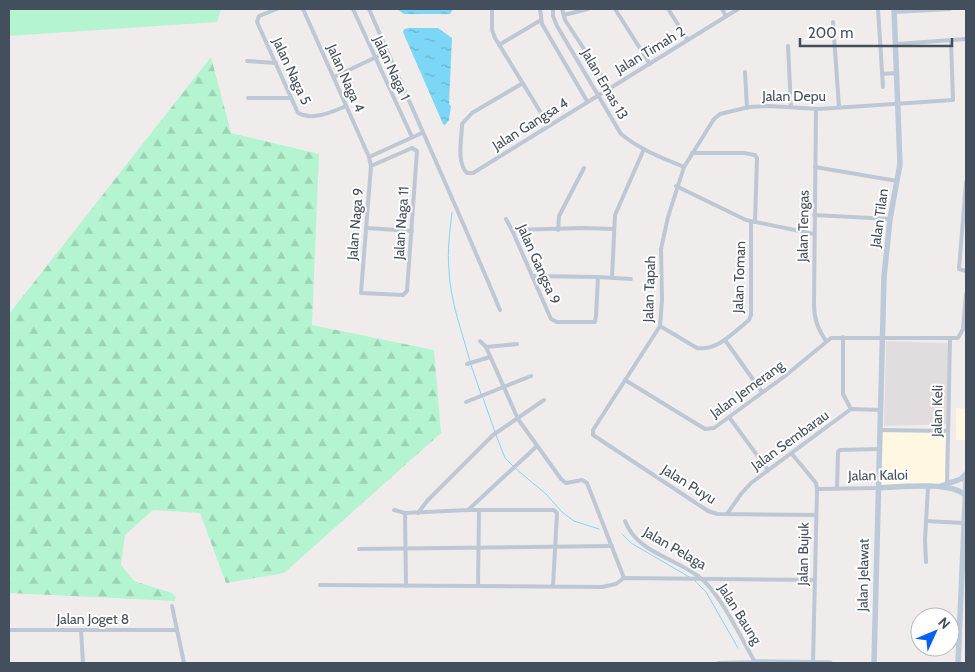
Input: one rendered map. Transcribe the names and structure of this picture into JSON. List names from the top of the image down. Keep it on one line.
{"streets":{"street":["Jalan Timah 2","Jalan Naga 1","Jalan Naga 5","Jalan Naga 4","Jalan Emas 13","Jalan Depu","Jalan Gangsa 4","Jalan Tilan","Jalan Naga 11","Jalan Naga 9","Jalan Tengas","Jalan Gangsa 9","Jalan Toman","Jalan Tapah","Jalan Jemerang","Jalan Keli","Jalan Sembarau","Jalan Kaloi","Jalan Puyu","Jalan Pelaga","Jalan Bujuk","Jalan Jelawat","Jalan Baung","Jalan Joget 8"]},"crossings":[["Jalan Timah 2","Jalan Emas 13"],["Jalan Timah 2","Jalan Gangsa 4"],["Jalan Naga 5","Jalan Naga 4"],["Jalan Naga 4","Jalan Naga 9"],["Jalan Emas 13","Jalan Depu"],["Jalan Emas 13","Jalan Gangsa 4"],["Jalan Depu","Jalan Tilan"],["Jalan Depu","Jalan Tengas"],["Jalan Depu","Jalan Toman"],["Jalan Depu","Jalan Tapah"],["Jalan Tilan","Jalan Jelawat"],["Jalan Naga 11","Jalan Naga 9"],["Jalan Tengas","Jalan Jemerang"],["Jalan Toman","Jalan Tapah"],["Jalan Tapah","Jalan Jemerang"],["Jalan Tapah","Jalan Puyu"],["Jalan Keli","Jalan Kaloi"],["Jalan Sembarau","Jalan Puyu"],["Jalan Kaloi","Jalan Bujuk"],["Jalan Kaloi","Jalan Jelawat"],["Jalan Puyu","Jalan Bujuk"],["Jalan Pelaga","Jalan Bujuk"],["Jalan Pelaga","Jalan Baung"]],"scale_bar":"200 m","north":"top right"}
